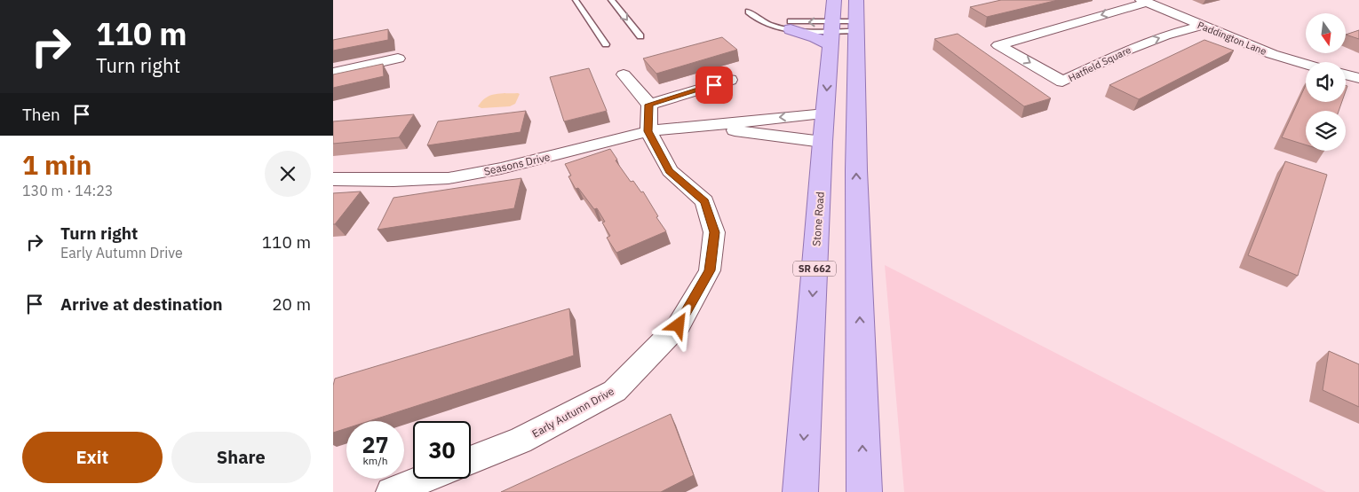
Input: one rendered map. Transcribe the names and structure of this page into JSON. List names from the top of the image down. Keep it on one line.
{"streets":{"main road":["Stone Road","SR 662"],"street":["Paddington Lane","Hatfield Square","Seasons Drive","Early Autumn Drive"]},"crossings":[["Paddington Lane","Hatfield Square"],["Seasons Drive","Stone Road"],["Seasons Drive","Early Autumn Drive"]],"north":"bottom","page":{"turn":["110 m","Turn right"],"then":"Then","heading":["1 min","130 m · 14:23"],"list":[{"name":"Turn right","note":"Early Autumn Drive","value":"110 m"},{"name":"Arrive at destination","value":"20 m"}],"speed":"27 km/h","limit":"30","buttons":["Exit","Share"]}}
